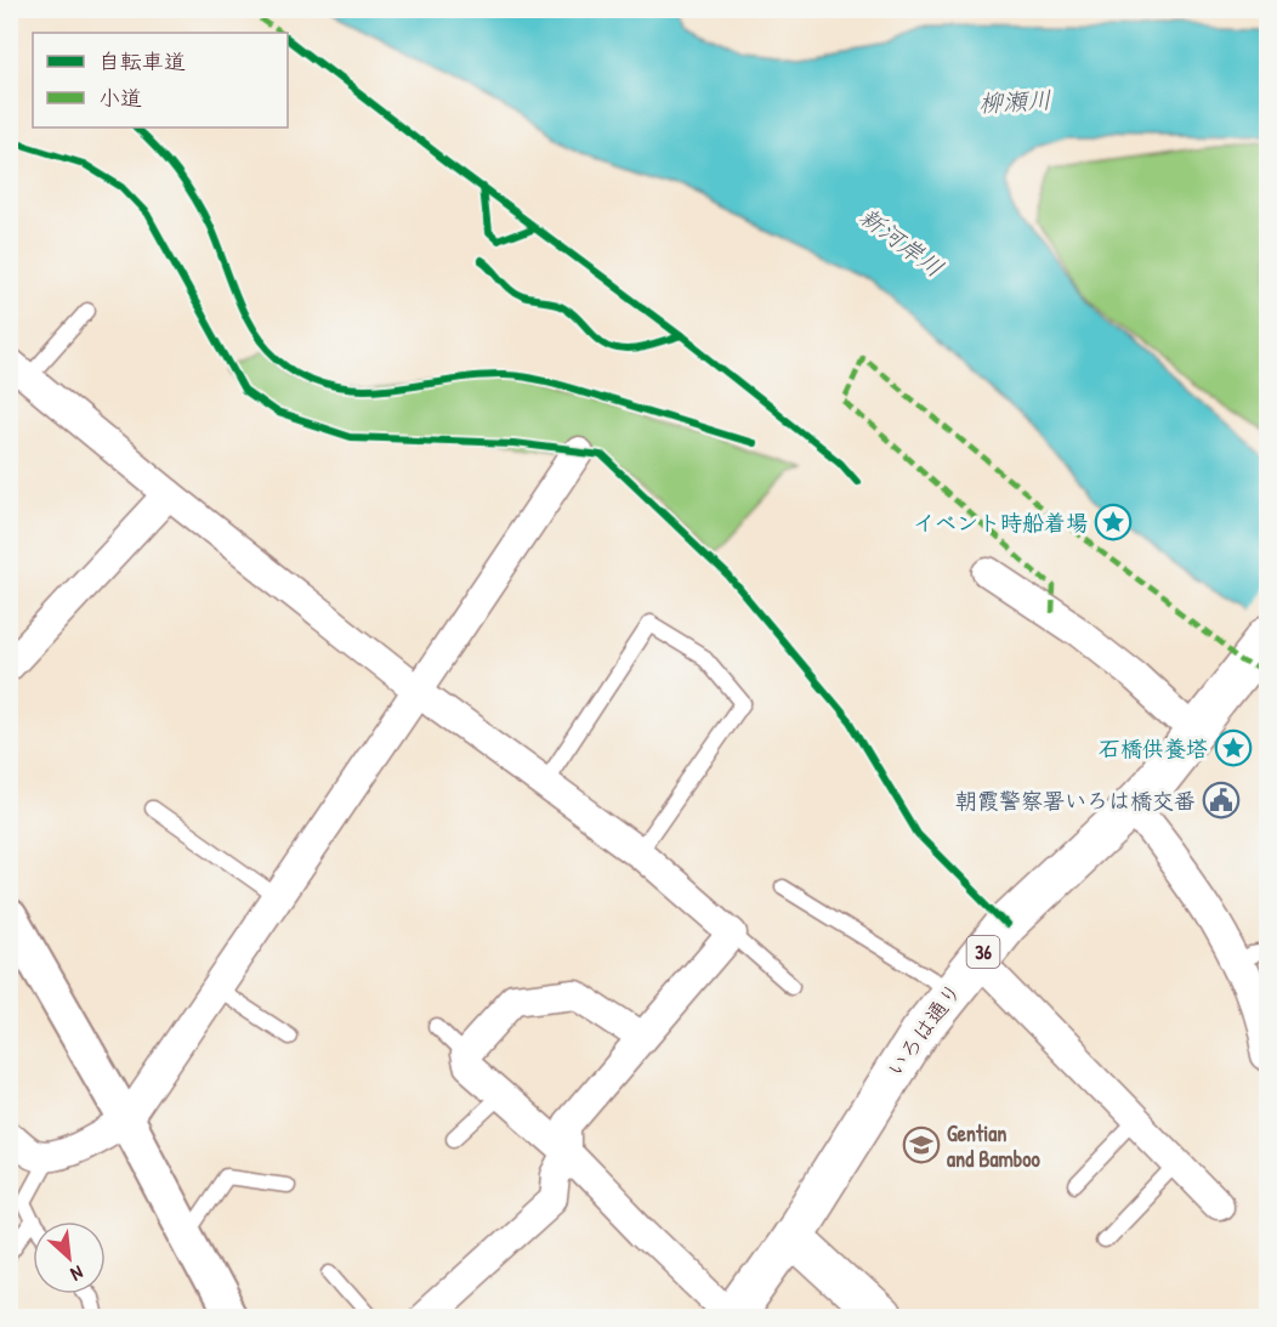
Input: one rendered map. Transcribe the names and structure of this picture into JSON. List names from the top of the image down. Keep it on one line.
{"streets":{"main road":["36","いろは通り"]},"water":["柳瀬川","新河岸川"],"places":{"place":["イベント時船着場","石橋供養塔"],"public building":["朝霞警察署いろは橋交番"],"school or university":["Gentian and Bamboo"]},"legend":["自転車道","小道"],"north":"bottom right"}
